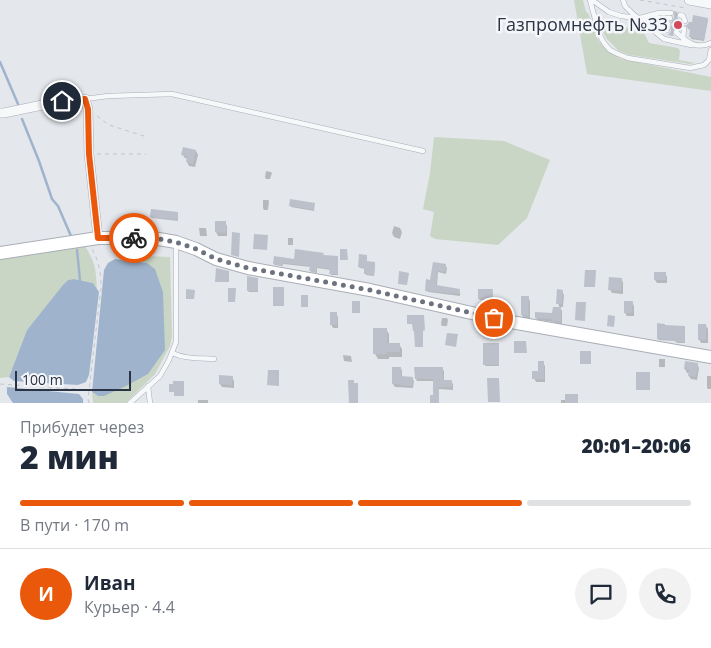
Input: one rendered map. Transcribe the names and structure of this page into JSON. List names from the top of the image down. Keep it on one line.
{"places":["Газпромнефть №33"],"scale_bar":"100 m","page":{"scale":"100 m","heading":["2 мин","Прибудет через","20:01–20:06"],"panel":["Иван","Курьер · 4.4"],"bar":"В пути · 170 m","round":"И"}}
